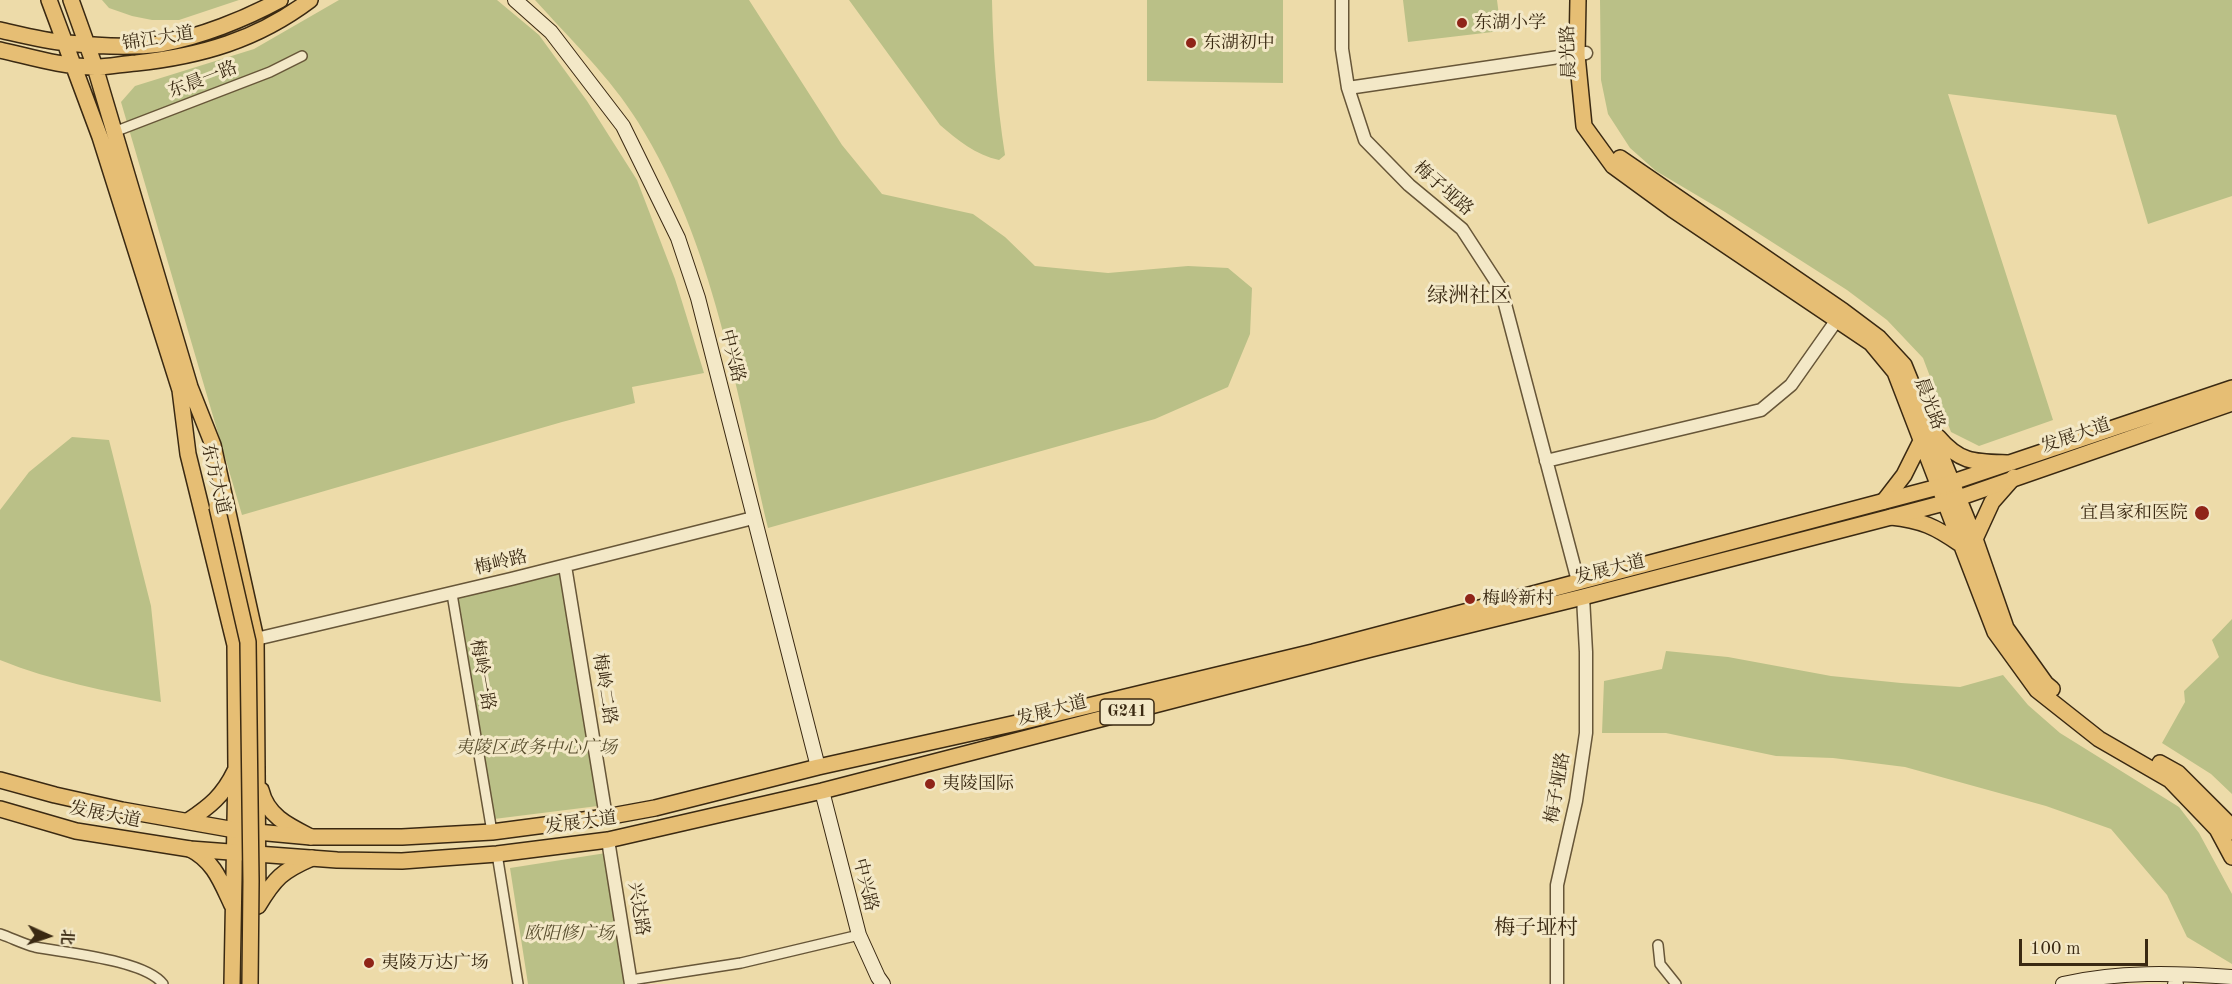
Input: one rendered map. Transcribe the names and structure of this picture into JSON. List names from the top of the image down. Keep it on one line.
{"streets":{"main road":["锦江大道","晨光路","中兴路","发展大道","东方大道","G241"],"street":["东晨一路","梅子垭路","梅岭路","梅岭一路","梅岭二路","兴达路"]},"crossings":[["锦江大道","东方大道"],["晨光路","发展大道"],["东晨一路","东方大道"],["梅子垭路","发展大道"],["中兴路","发展大道"],["中兴路","梅岭路"],["发展大道","东方大道"],["发展大道","梅岭一路"],["发展大道","梅岭二路"],["发展大道","兴达路"],["东方大道","梅岭路"],["梅岭路","梅岭一路"],["梅岭路","梅岭二路"]],"districts":["绿洲社区","梅子垭村"],"parks":["夷陵区政务中心广场","欧阳修广场"],"places":["东湖小学","东湖初中","宜昌家和医院","梅岭新村","夷陵国际","夷陵万达广场"],"scale_bar":"100 m","north":"right"}
